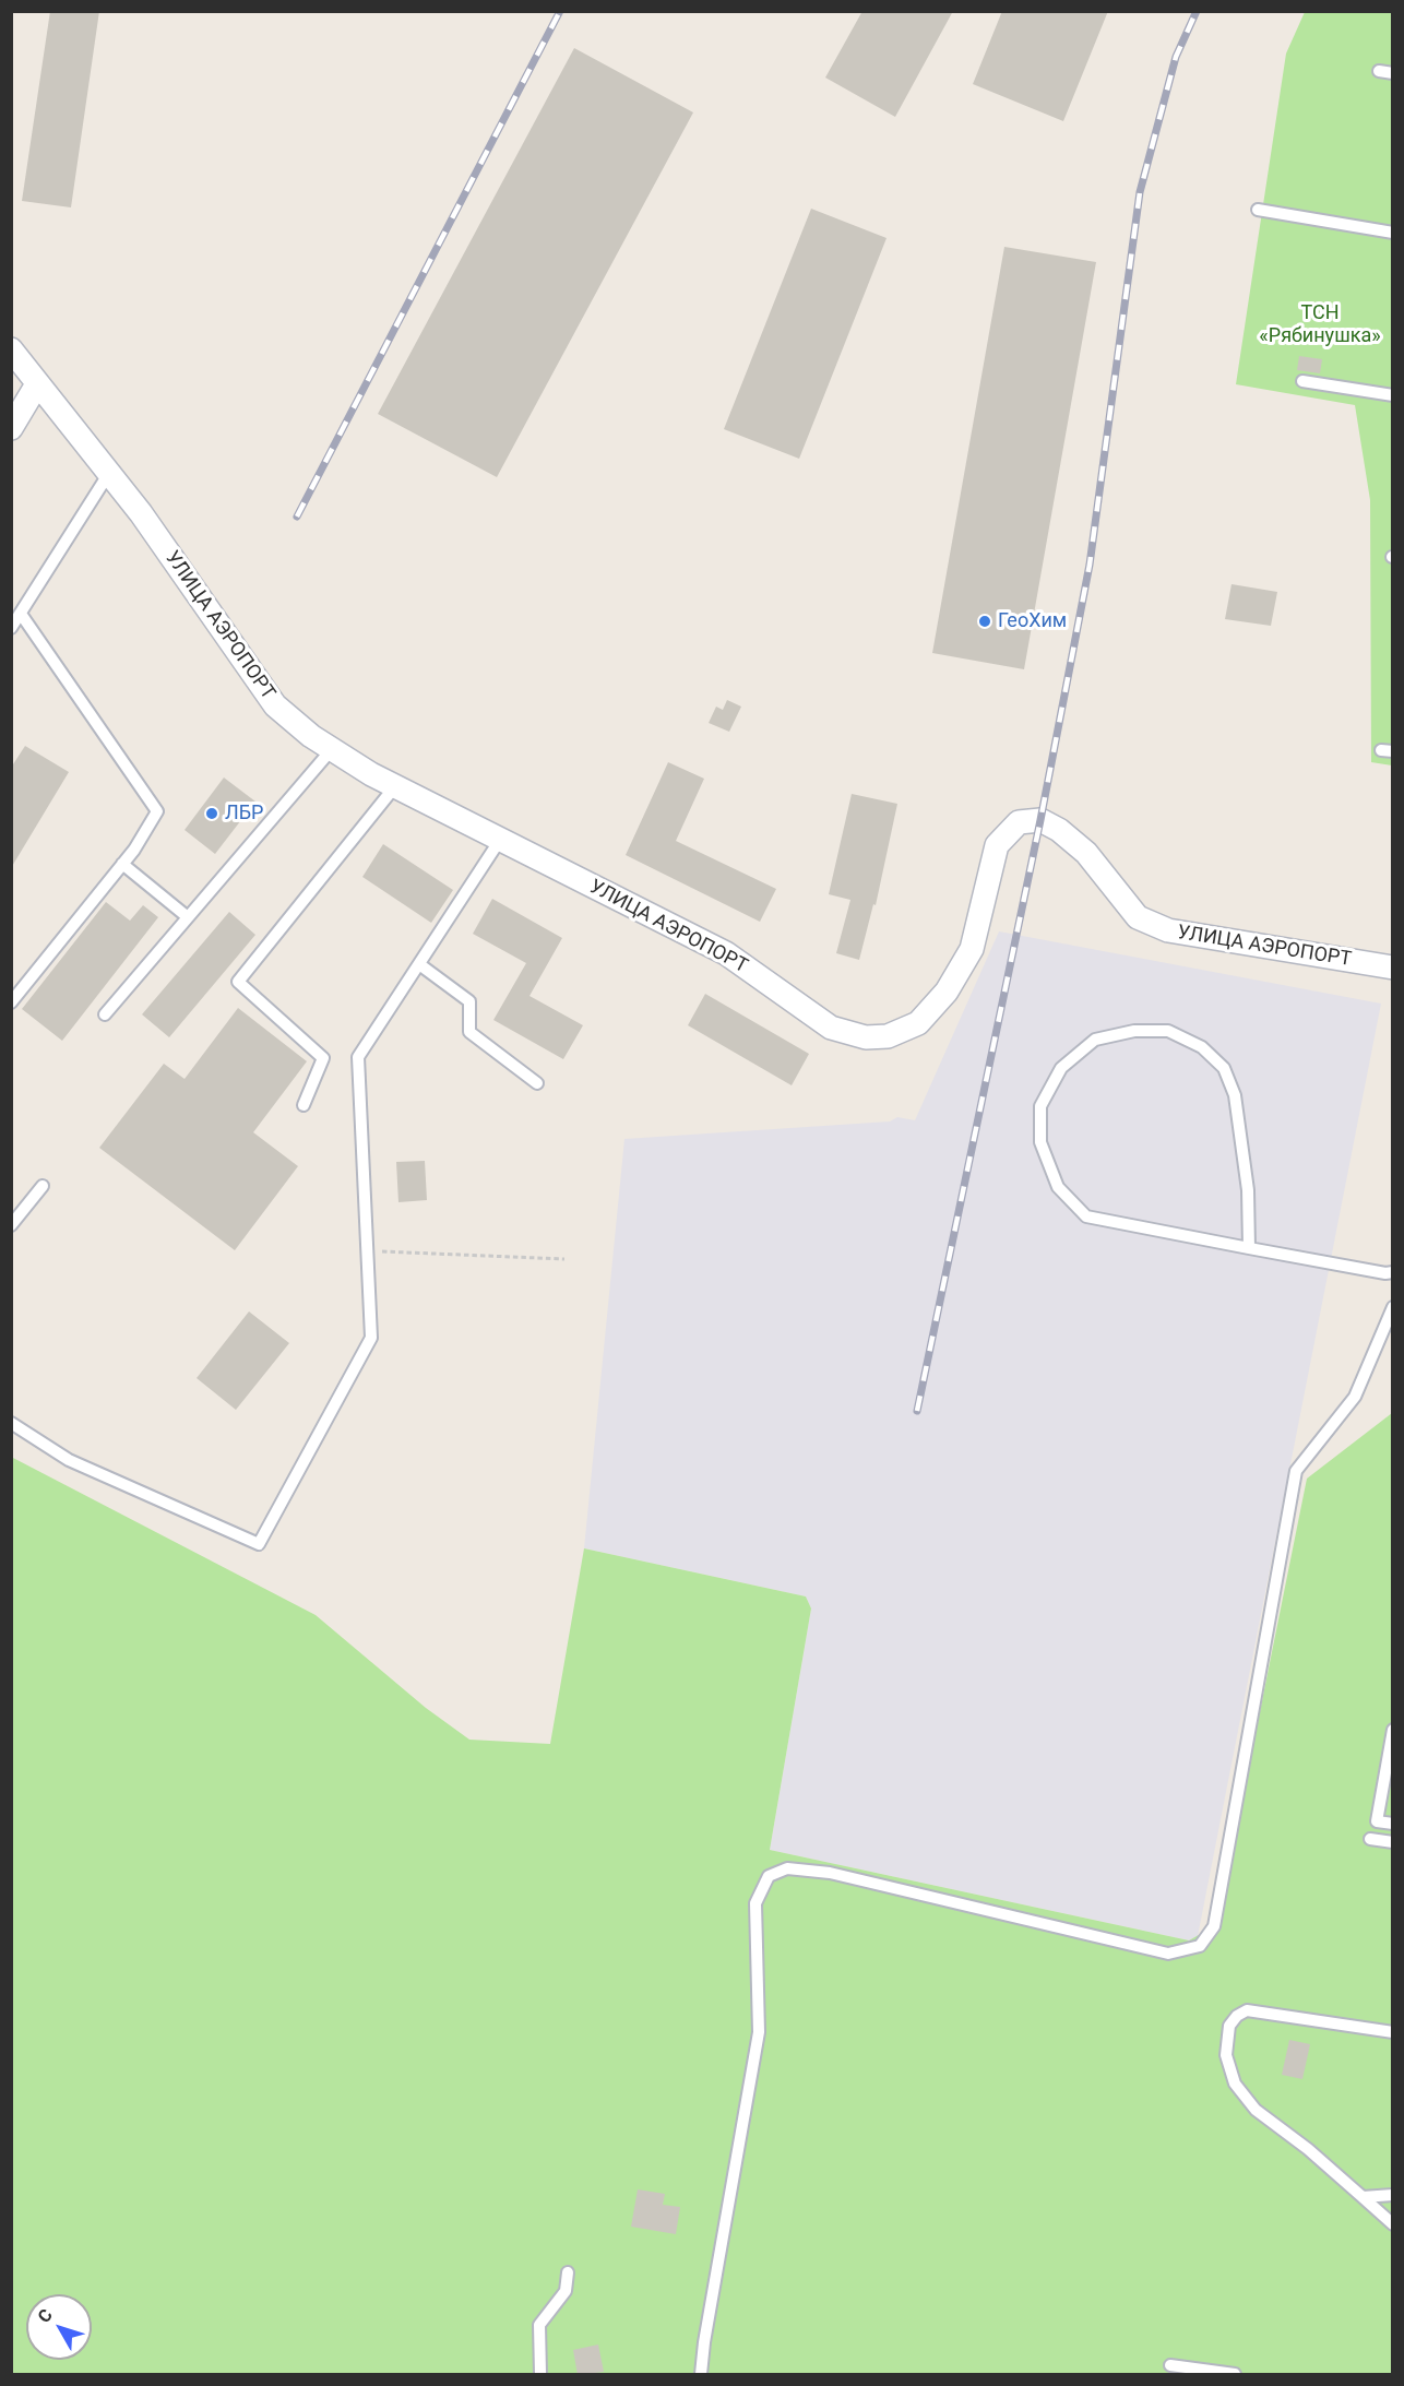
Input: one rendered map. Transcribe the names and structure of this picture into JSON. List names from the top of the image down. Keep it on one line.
{"streets":{"street":["УЛИЦА АЭРОПОРТ"]},"parks":["ТСН «Рябинушка»"],"places":["ГеоХим","ЛБР"],"north":"top left"}
